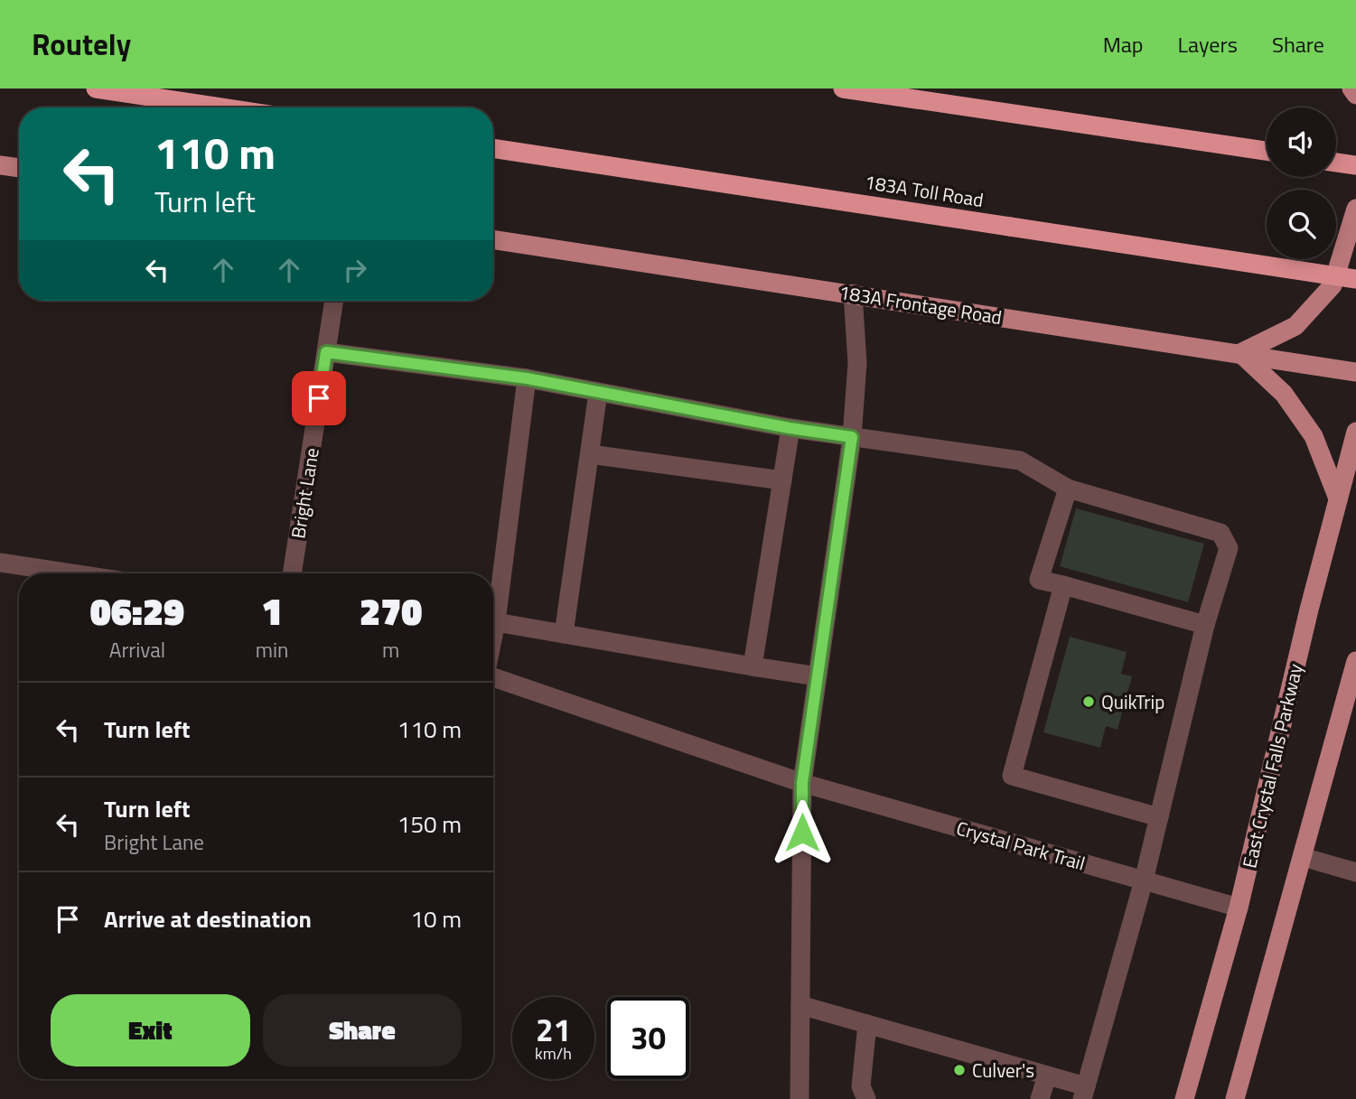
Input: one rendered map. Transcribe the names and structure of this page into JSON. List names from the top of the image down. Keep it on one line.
{"streets":{"highway":["183A Toll Road"],"main road":["183A Frontage Road","East Crystal Falls Parkway"],"street":["Bright Lane","Crystal Park Trail"]},"crossings":[["East Crystal Falls Parkway","Crystal Park Trail"]],"places":["QuikTrip","Culver's"],"page":{"header":"Routely","nav":["Map","Layers","Share"],"turn":["110 m","Turn left"],"eta":["06:29","Arrival","1","min","270","m"],"list":[{"name":"Turn left","value":"110 m"},{"name":"Turn left","note":"Bright Lane","value":"150 m"},{"name":"Arrive at destination","value":"10 m"}],"buttons":["Exit","Share"],"speed":"21 km/h","limit":"30"}}
